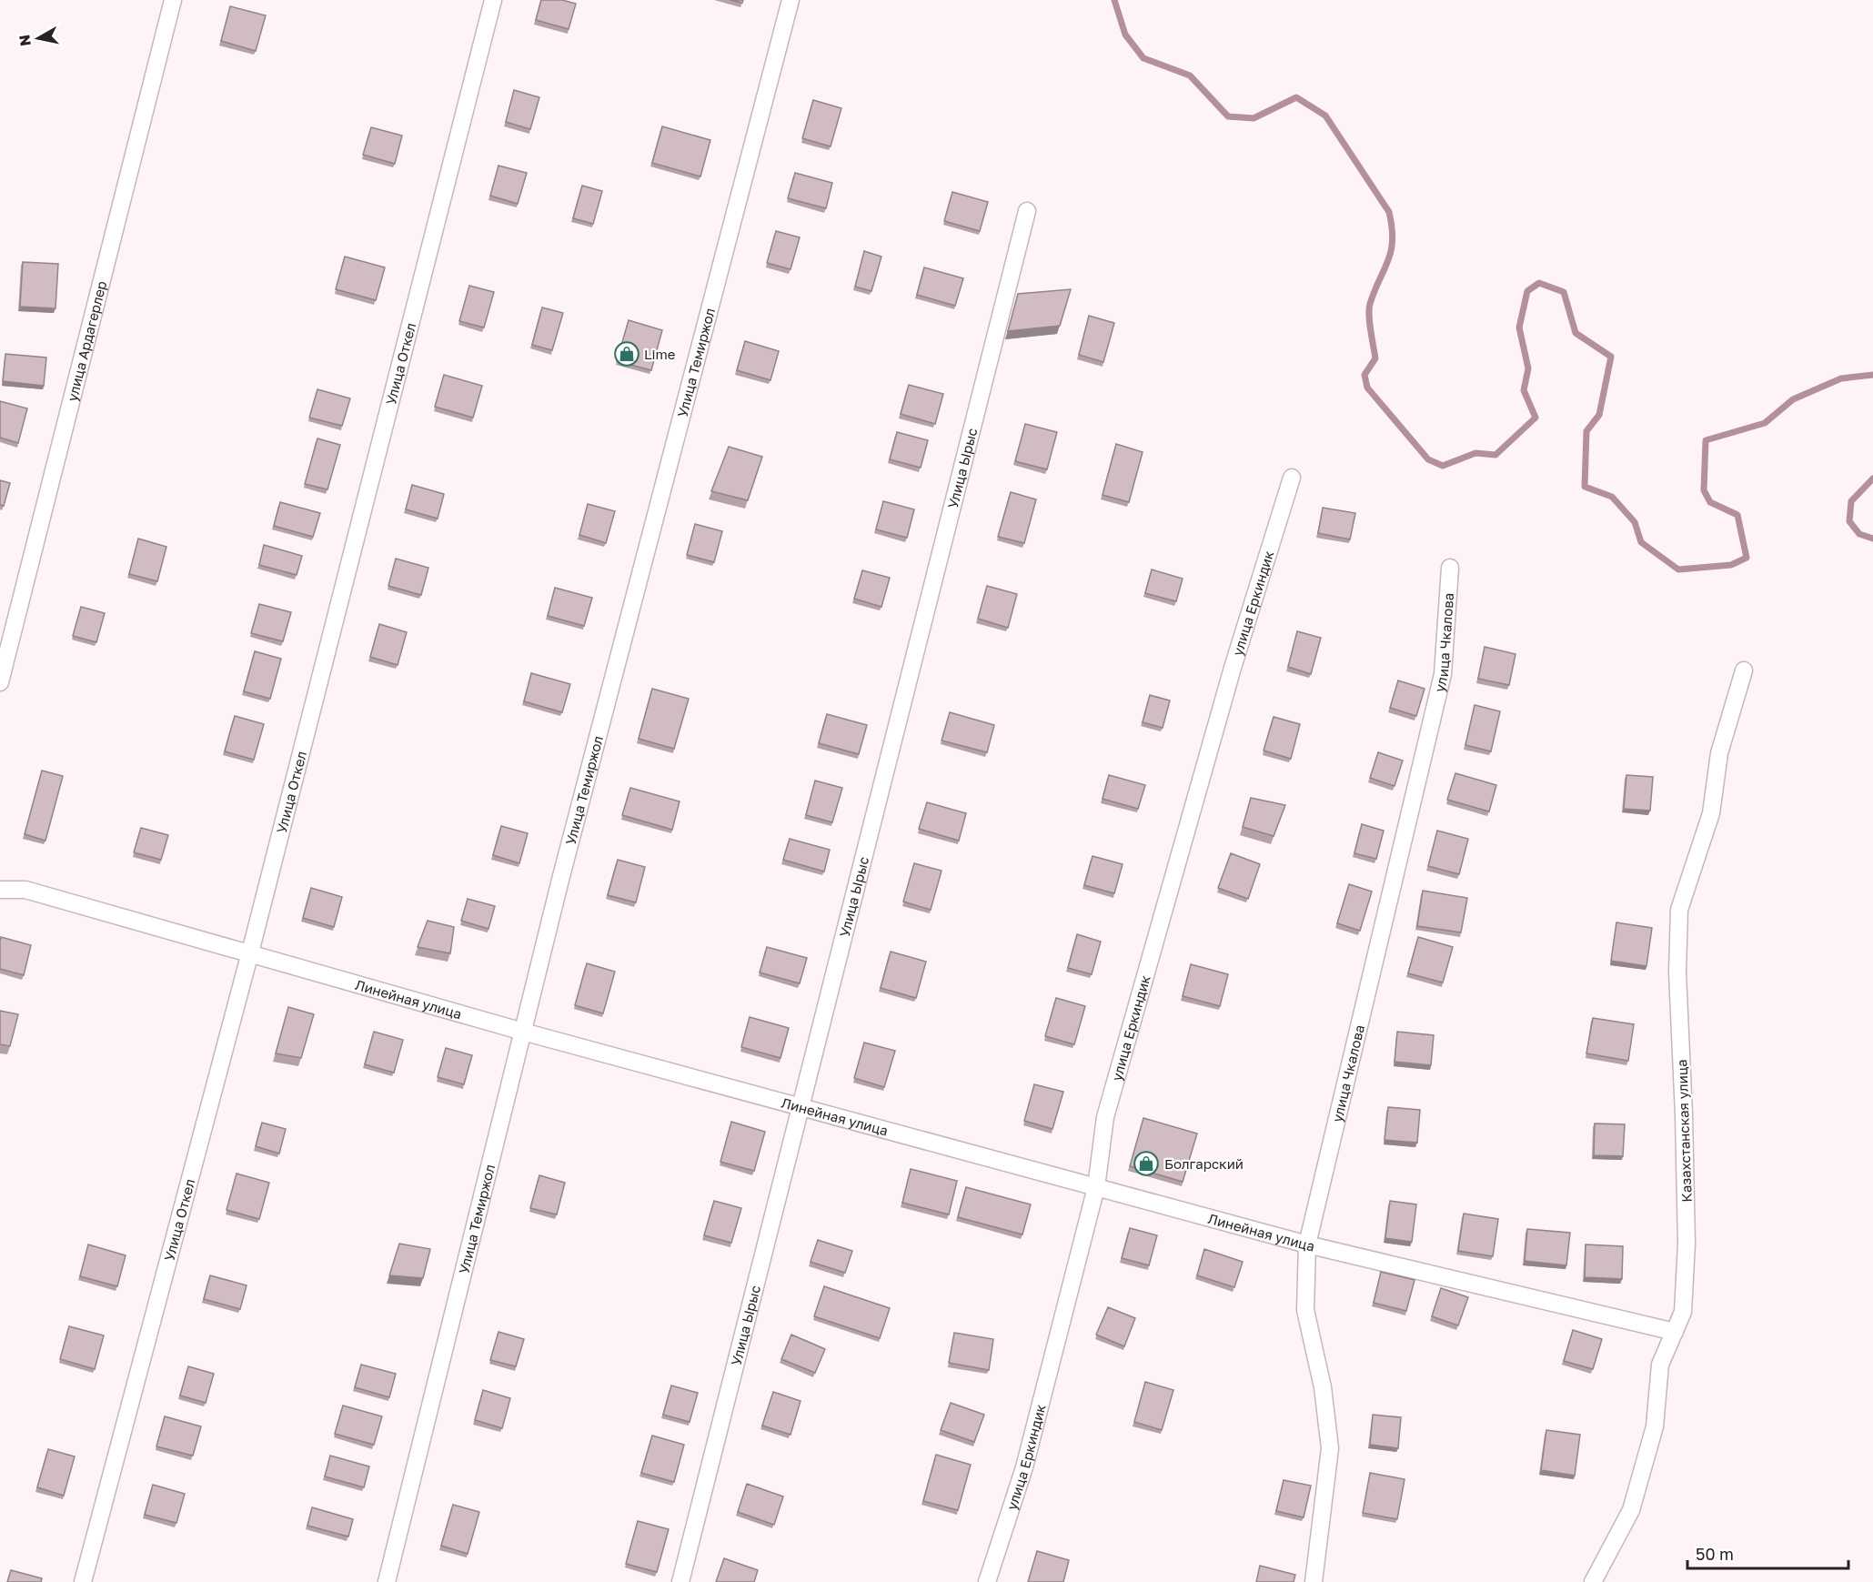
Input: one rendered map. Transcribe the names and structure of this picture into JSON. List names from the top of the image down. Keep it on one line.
{"streets":{"street":["улица Ардагерлер","Улица Темиржол","Улица Откел","Улица Ырыс","улица Еркиндик","улица Чкалова","Линейная улица","Казахстанская улица"]},"crossings":[["Улица Темиржол","Линейная улица"],["Улица Откел","Линейная улица"],["Улица Ырыс","Линейная улица"],["улица Еркиндик","Линейная улица"],["улица Чкалова","Линейная улица"],["Линейная улица","Казахстанская улица"]],"places":{"shop":["Lime","Болгарский"]},"scale_bar":"50 m","north":"left"}
